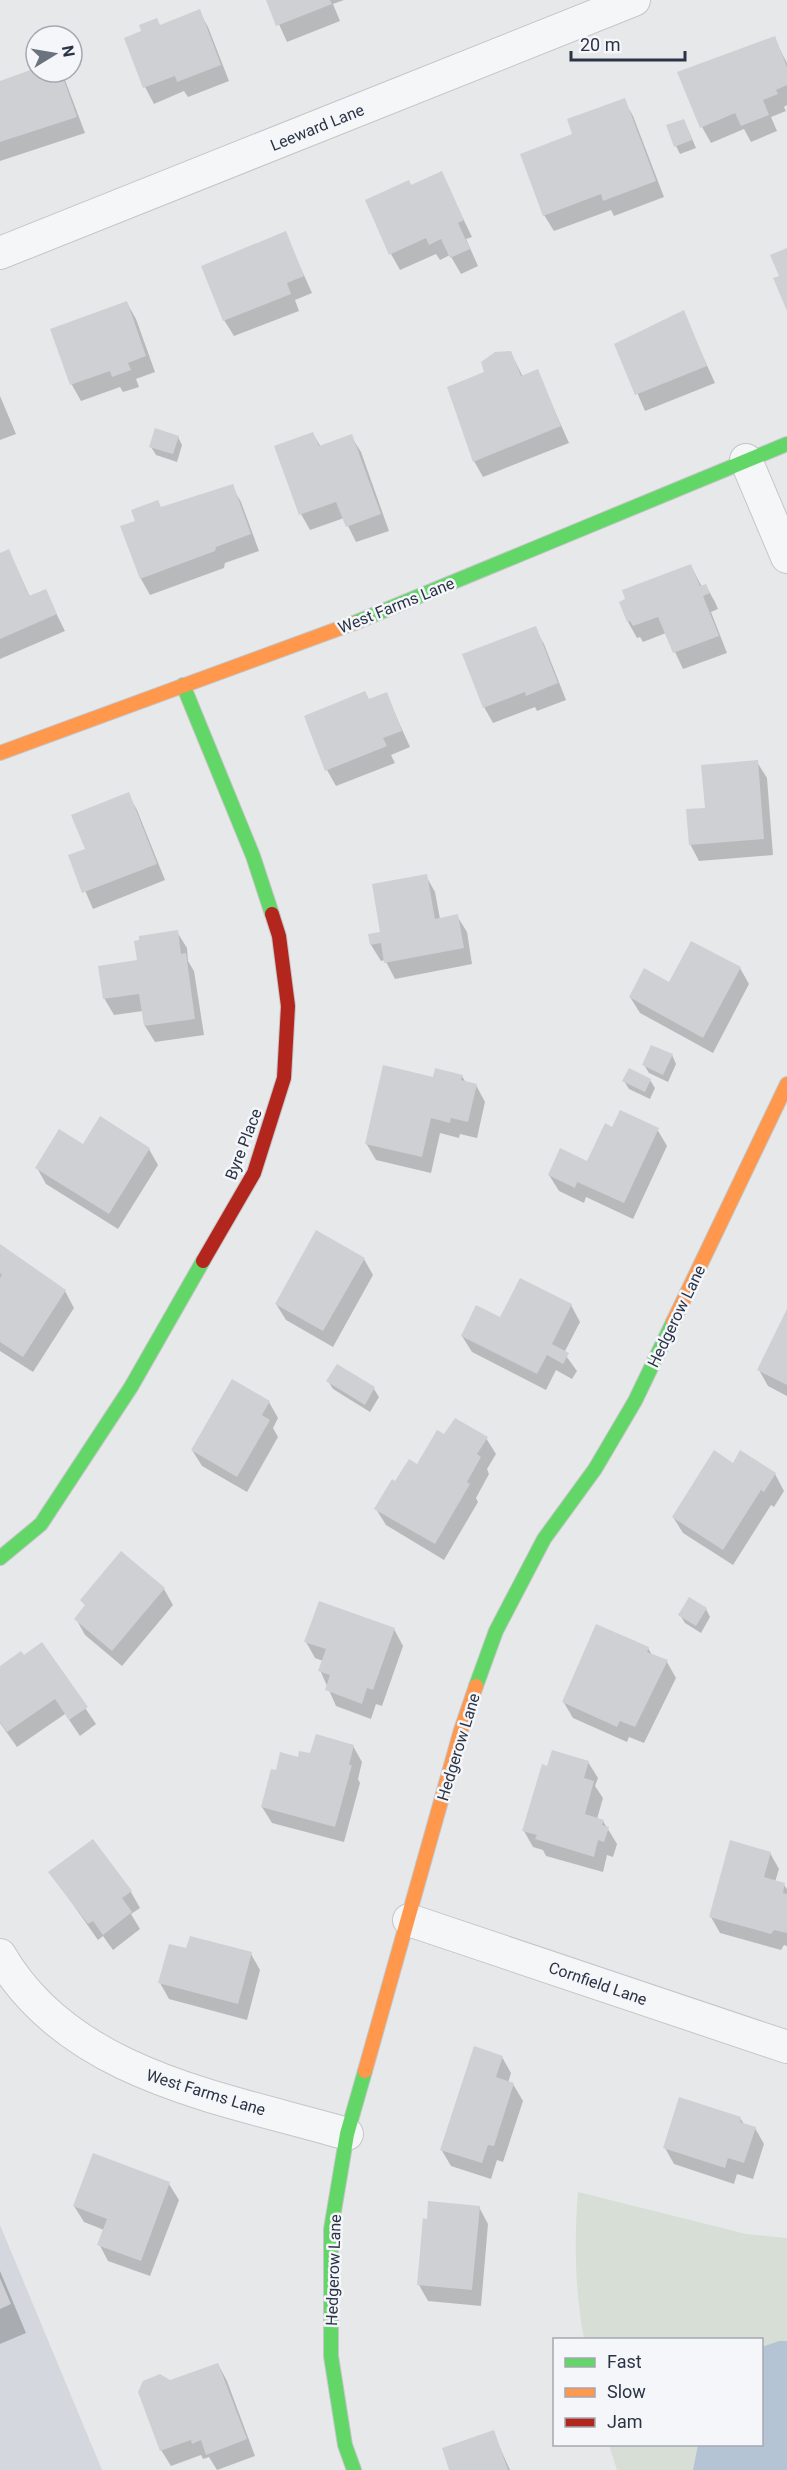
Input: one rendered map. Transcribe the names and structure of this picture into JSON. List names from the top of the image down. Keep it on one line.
{"streets":{"street":["Leeward Lane","West Farms Lane","Byre Place","Hedgerow Lane","Cornfield Lane"]},"crossings":[["West Farms Lane","Byre Place"],["West Farms Lane","Hedgerow Lane"],["Hedgerow Lane","Cornfield Lane"]],"legend":["Fast","Slow","Jam"],"scale_bar":"20 m","north":"right"}
